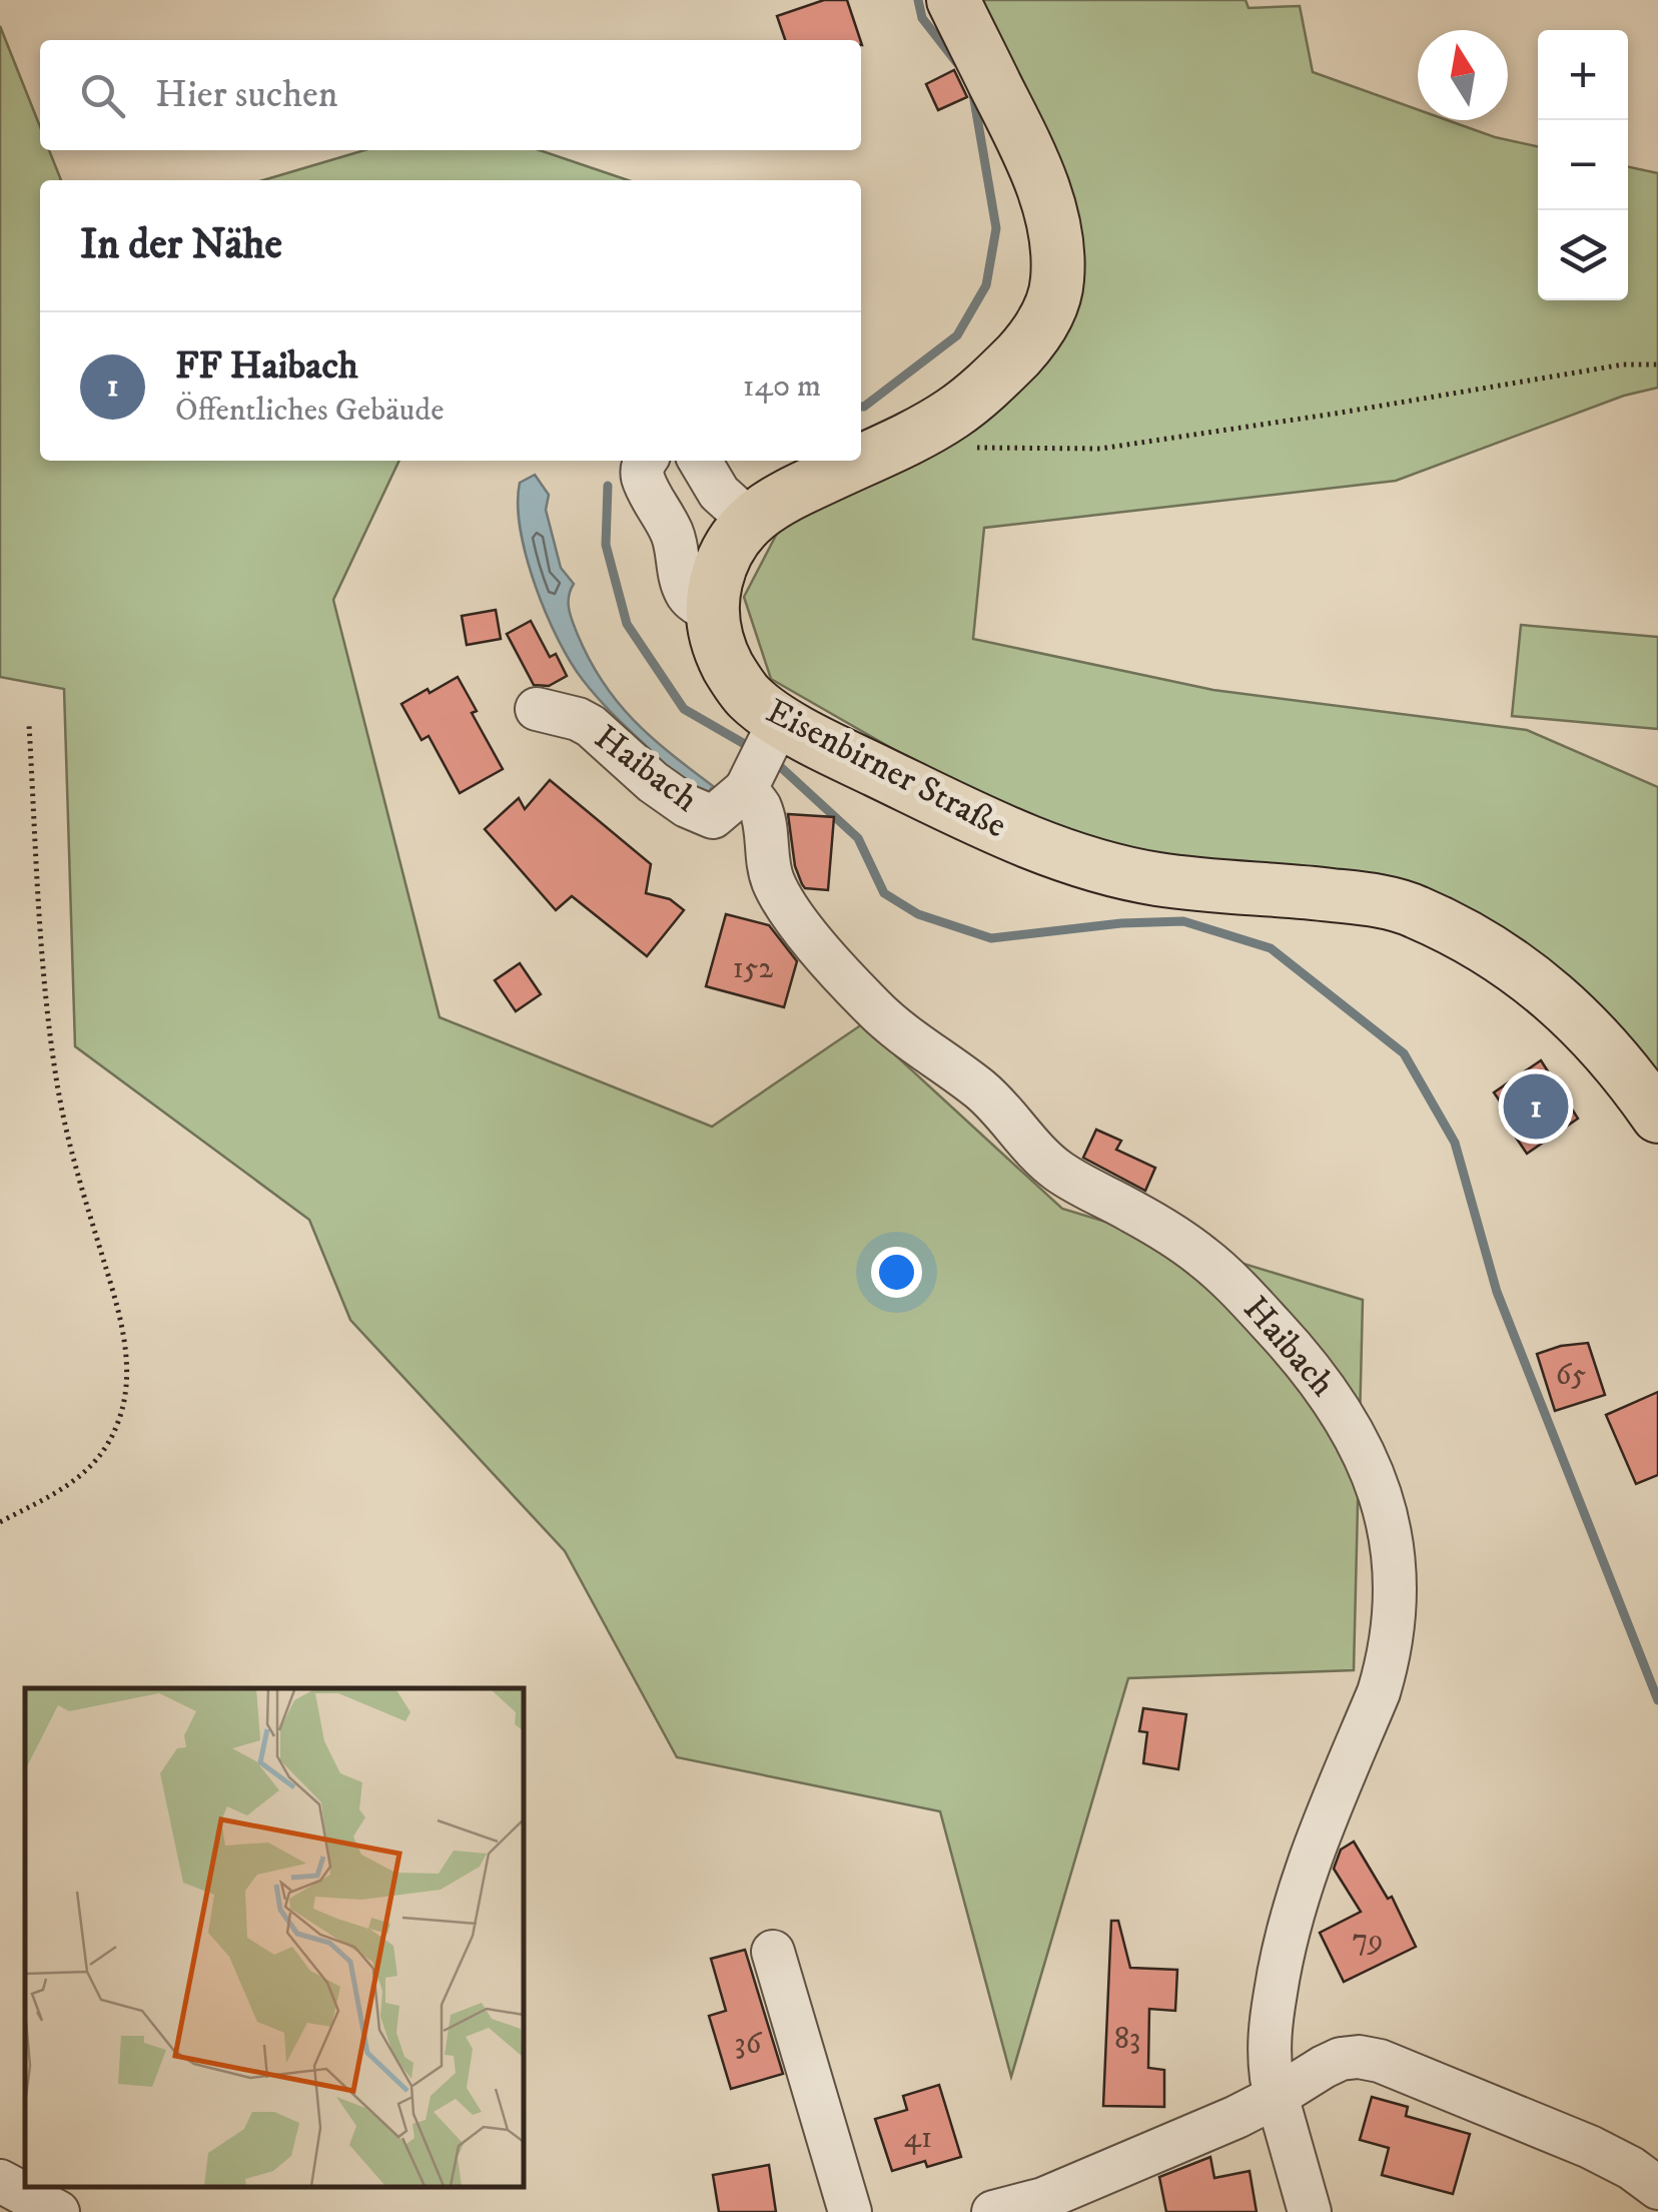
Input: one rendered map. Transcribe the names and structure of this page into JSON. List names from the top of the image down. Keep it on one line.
{"streets":{"main road":["Eisenbirner Straße"],"street":["Haibach"]},"crossings":[["Haibach","Eisenbirner Straße"]],"house_numbers":["152","65","79","83","36","41"],"north":"top","page":{"map_buttons":["+","−"],"search":"Hier suchen","heading":"In der Nähe","list":[{"mark":"1","name":"FF Haibach","note":"Öffentliches Gebäude","value":"140 m"}],"pins":"1"}}
